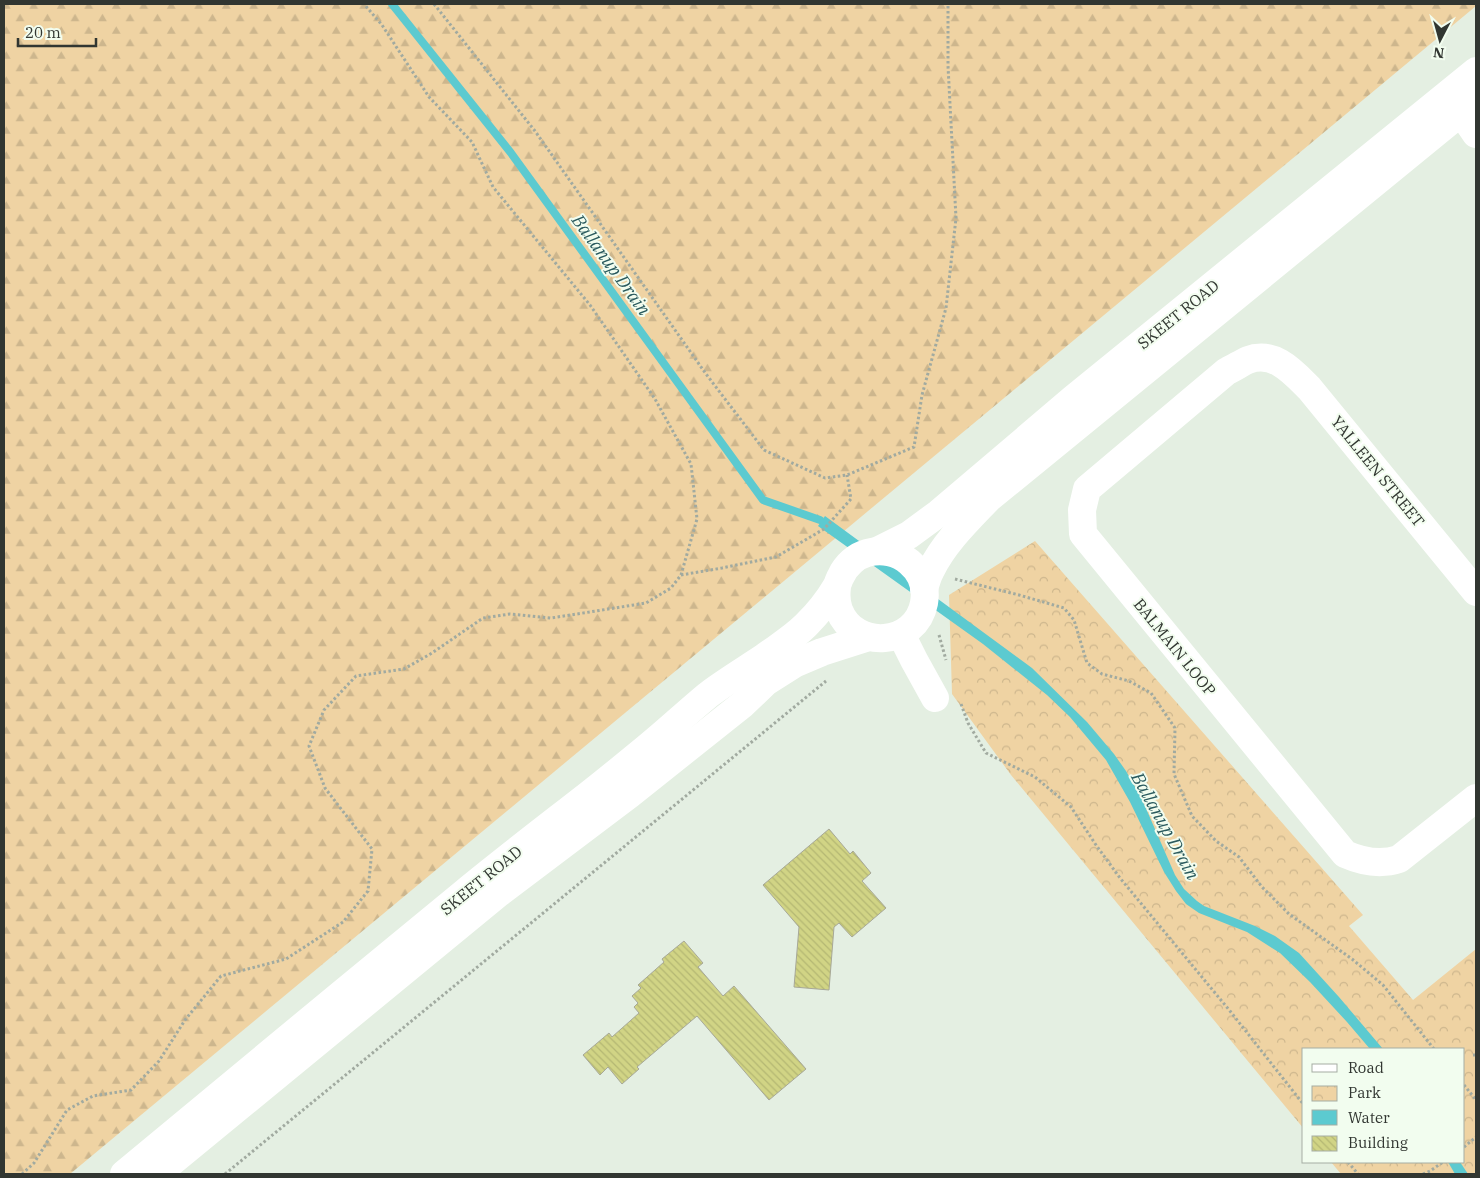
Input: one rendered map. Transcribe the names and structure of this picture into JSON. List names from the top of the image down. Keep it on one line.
{"streets":{"street":["SKEET ROAD","YALLEEN STREET","BALMAIN LOOP"]},"crossings":[["YALLEEN STREET","BALMAIN LOOP"]],"water":["Ballanup Drain"],"legend":["Road","Park","Water","Building"],"scale_bar":"20 m","north":"bottom"}
